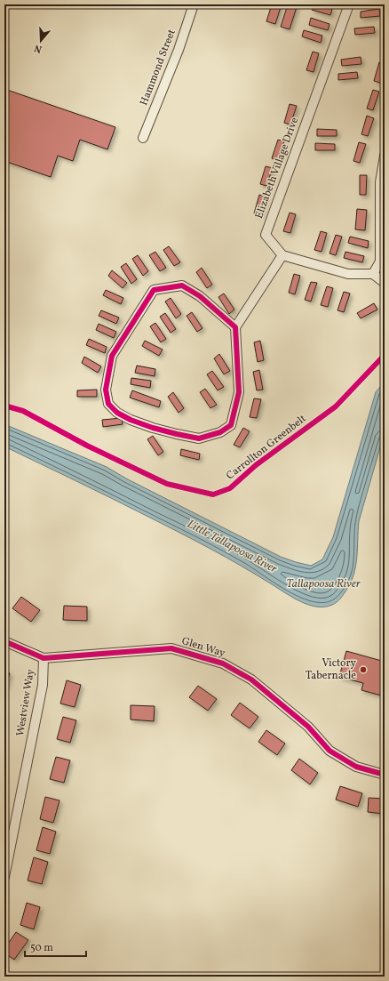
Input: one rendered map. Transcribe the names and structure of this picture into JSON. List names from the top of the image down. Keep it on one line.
{"streets":{"street":["Hammond Street","Elizabeth Village Drive","Glen Way","Westview Way"],"cycle path":["Carrollton Greenbelt"]},"crossings":[["Glen Way","Westview Way"]],"water":["Little Tallapoosa River","Tallapoosa River"],"places":["Victory Tabernacle"],"scale_bar":"50 m","north":"bottom"}
